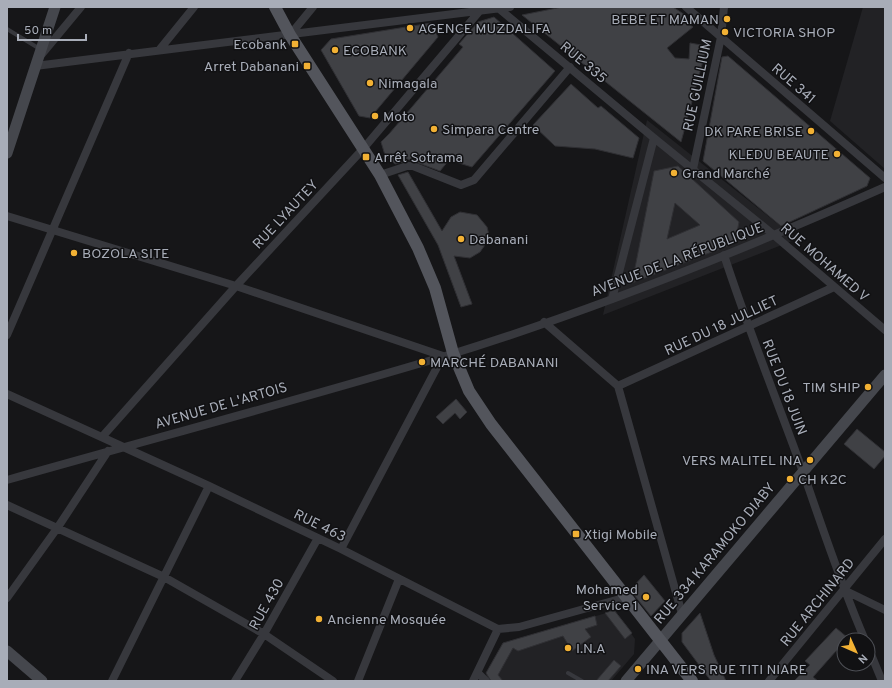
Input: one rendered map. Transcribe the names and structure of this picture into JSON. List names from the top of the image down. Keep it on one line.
{"streets":{"main road":["RUE 334 KARAMOKO DIABY"],"street":["RUE 335","RUE 341","RUE GUILLIUM","RUE LYAUTEY","AVENUE DE LA RÉPUBLIQUE","RUE MOHAMED V","RUE DU 18 JULLIET","RUE DU 18 JUIN","AVENUE DE L'ARTOIS","RUE 463","RUE ARCHINARD","RUE 430"]},"crossings":[["RUE 335","RUE MOHAMED V"],["RUE 341","RUE GUILLIUM"],["RUE GUILLIUM","RUE MOHAMED V"],["RUE LYAUTEY","RUE 463"],["AVENUE DE LA RÉPUBLIQUE","RUE MOHAMED V"],["AVENUE DE LA RÉPUBLIQUE","RUE DU 18 JUIN"],["AVENUE DE LA RÉPUBLIQUE","AVENUE DE L'ARTOIS"],["RUE MOHAMED V","RUE DU 18 JULLIET"],["RUE DU 18 JULLIET","RUE DU 18 JUIN"],["RUE DU 18 JUIN","RUE 334 KARAMOKO DIABY"],["RUE DU 18 JUIN","RUE ARCHINARD"],["AVENUE DE L'ARTOIS","RUE 463"],["RUE 463","RUE 430"]],"places":{"other":["BEBE ET MAMAN","AGENCE MUZDALIFA","VICTORIA SHOP","ECOBANK","Nimagala","Moto","Simpara Centre","DK PARE BRISE","KLEDU BEAUTE","Grand Marché","Dabanani","BOZOLA SITE","MARCHÉ DABANANI","TIM SHIP","VERS MALITEL INA","CH K2C","Mohamed Service 1","Ancienne Mosquée","I.N.A","INA VERS RUE TITI NIARE"],"transit":["Ecobank","Arret Dabanani","Arrêt Sotrama","Xtigi Mobile"]},"scale_bar":"50 m","north":"bottom right"}
